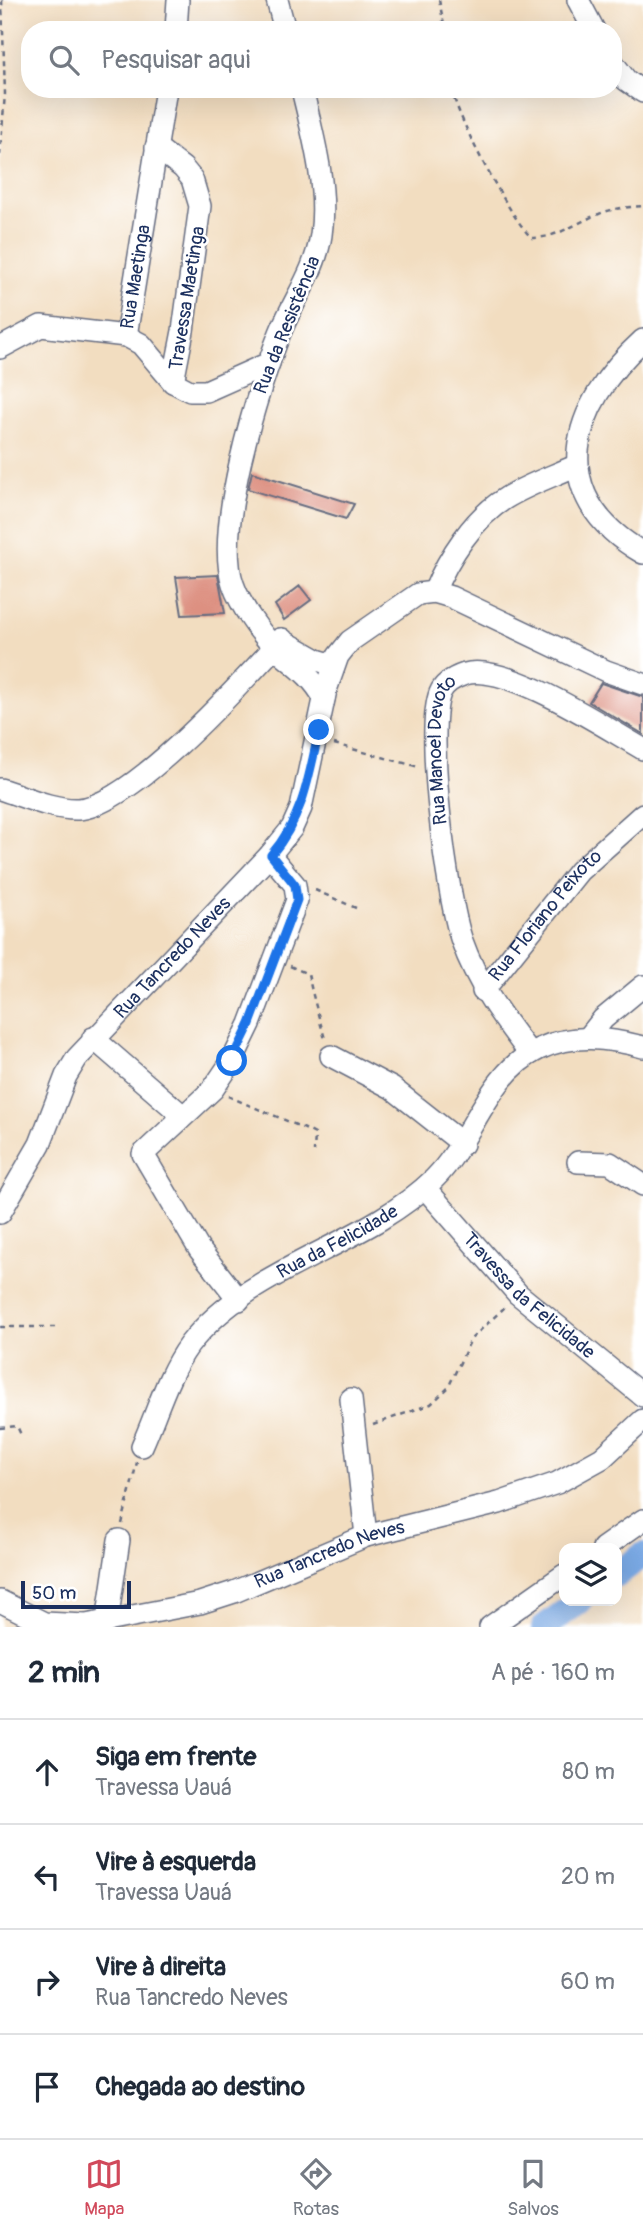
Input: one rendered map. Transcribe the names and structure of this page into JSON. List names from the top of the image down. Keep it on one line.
{"streets":{"street":["Rua Maetinga","Travessa Maetinga","Rua da Resistência","Rua Manoel Devoto","Rua Floriano Peixoto","Rua Tancredo Neves","Rua da Felicidade","Travessa da Felicidade"]},"crossings":[["Rua Maetinga","Travessa Maetinga"],["Rua da Resistência","Rua Tancredo Neves"],["Rua Manoel Devoto","Rua Floriano Peixoto"],["Rua Manoel Devoto","Rua da Felicidade"],["Rua da Felicidade","Travessa da Felicidade"]],"scale_bar":"50 m","page":{"search":"Pesquisar aqui","scale":"50 m","heading":["2 min","A pé · 160 m"],"list":[["Siga em frente","Travessa Uauá","80 m"],["Vire à esquerda","Travessa Uauá","20 m"],["Vire à direita","Rua Tancredo Neves","60 m"],"Chegada ao destino"],"nav":["Mapa","Rotas","Salvos"]}}
